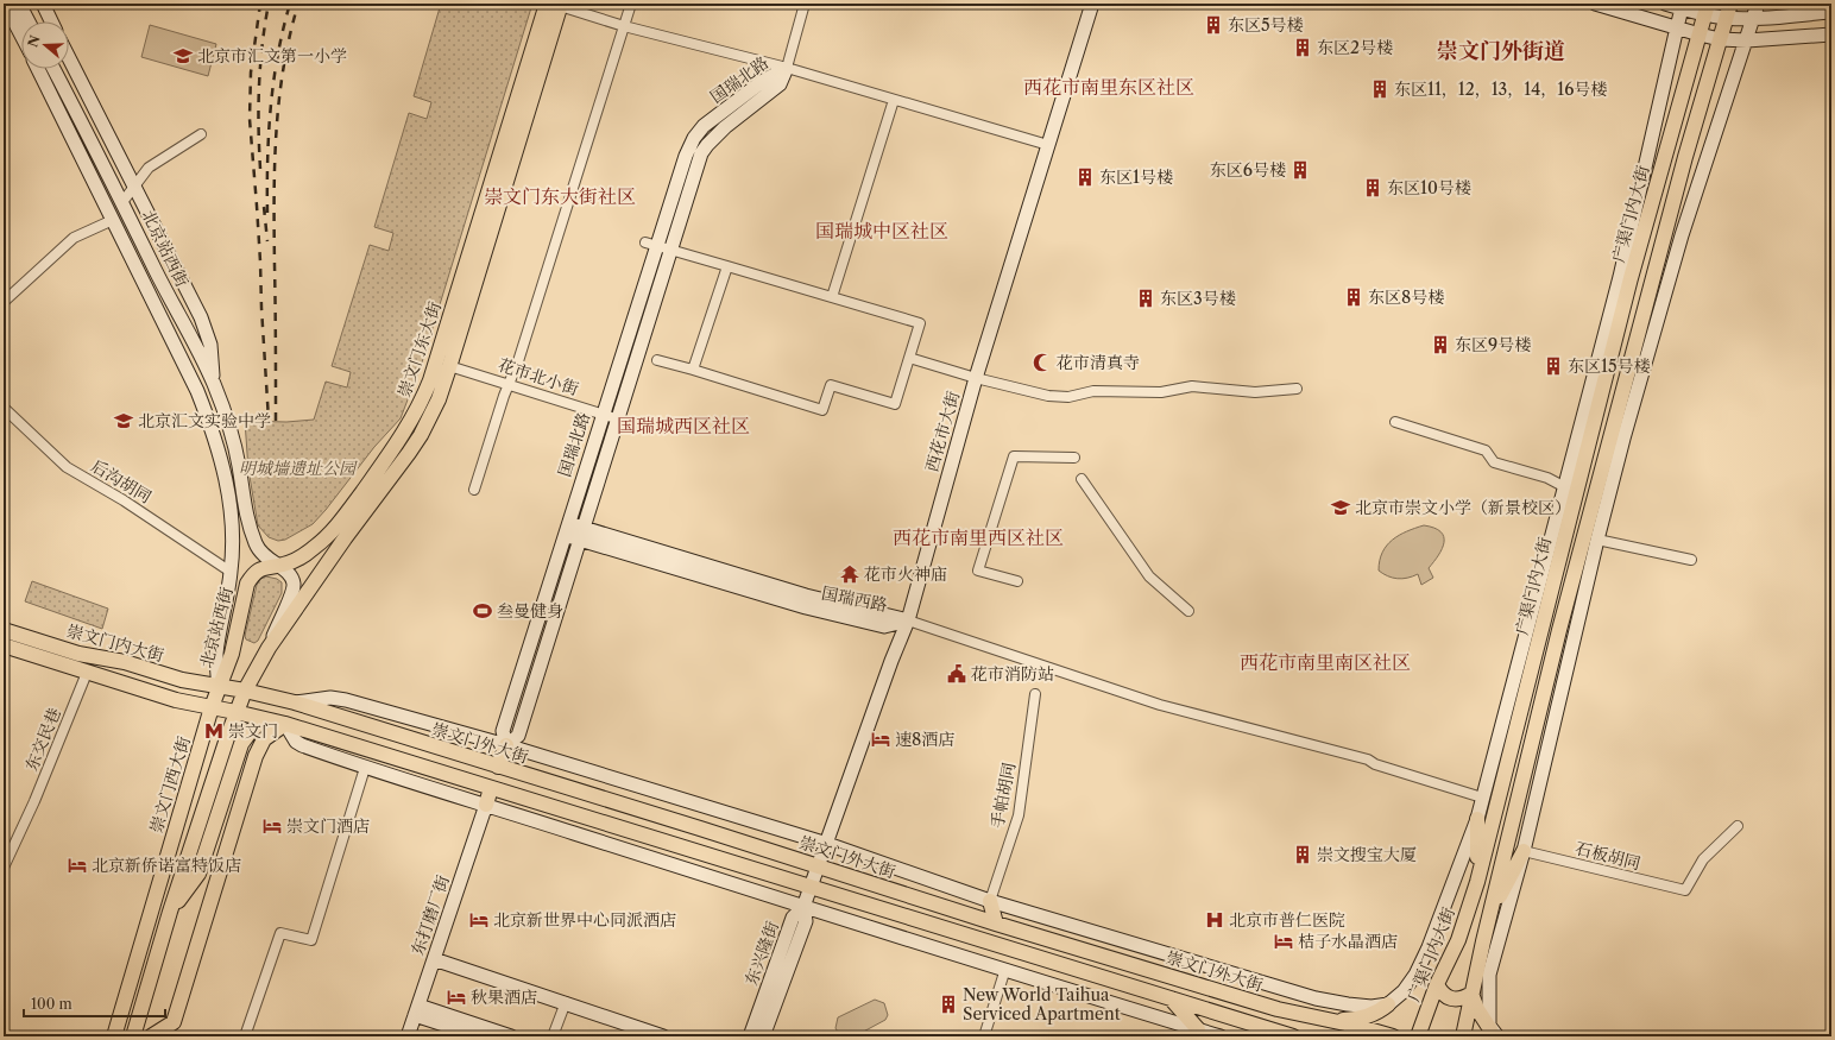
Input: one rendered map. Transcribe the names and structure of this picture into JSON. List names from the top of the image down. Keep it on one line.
{"streets":{"main road":["广渠门内大街","北京站西街","崇文门东大街","崇文门内大街","崇文门外大街","崇文门西大街"],"street":["国瑞北路","花市北小街","西花市大街","后沟胡同","国瑞西路","东交民巷","手帕胡同","石板胡同","东打磨厂街","东兴隆街"]},"crossings":[["国瑞北路","花市北小街"],["国瑞北路","国瑞西路"],["国瑞北路","崇文门外大街"],["广渠门内大街","崇文门外大街"],["北京站西街","崇文门东大街"],["北京站西街","后沟胡同"],["北京站西街","崇文门内大街"],["北京站西街","崇文门外大街"],["北京站西街","崇文门西大街"],["崇文门东大街","花市北小街"],["崇文门东大街","崇文门外大街"],["西花市大街","国瑞西路"],["西花市大街","崇文门外大街"],["西花市大街","东兴隆街"],["崇文门内大街","东交民巷"],["崇文门内大街","崇文门外大街"],["崇文门内大街","崇文门西大街"],["崇文门外大街","崇文门西大街"],["崇文门外大街","手帕胡同"]],"districts":["崇文门外街道","西花市南里东区社区","崇文门东大街社区","国瑞城中区社区","国瑞城西区社区","西花市南里西区社区","西花市南里南区社区"],"parks":["明城墙遗址公园"],"places":{"building":["东区5号楼","东区2号楼","东区11，12，13，14，16号楼","东区6号楼","东区1号楼","东区10号楼","东区8号楼","东区3号楼","东区9号楼","东区15号楼","崇文搜宝大厦","New World Taihua Serviced Apartment"],"school or university":["北京市汇文第一小学","北京汇文实验中学","北京市崇文小学（新景校区）"],"mosque":["花市清真寺"],"temple":["花市火神庙"],"sports":["叁曼健身"],"public building":["花市消防站"],"metro station":["崇文门"],"hotel":["速8酒店","崇文门酒店","北京新侨诺富特饭店","北京新世界中心同派酒店","桔子水晶酒店","秋果酒店"],"hospital":["北京市普仁医院"]},"scale_bar":"100 m","north":"left"}
